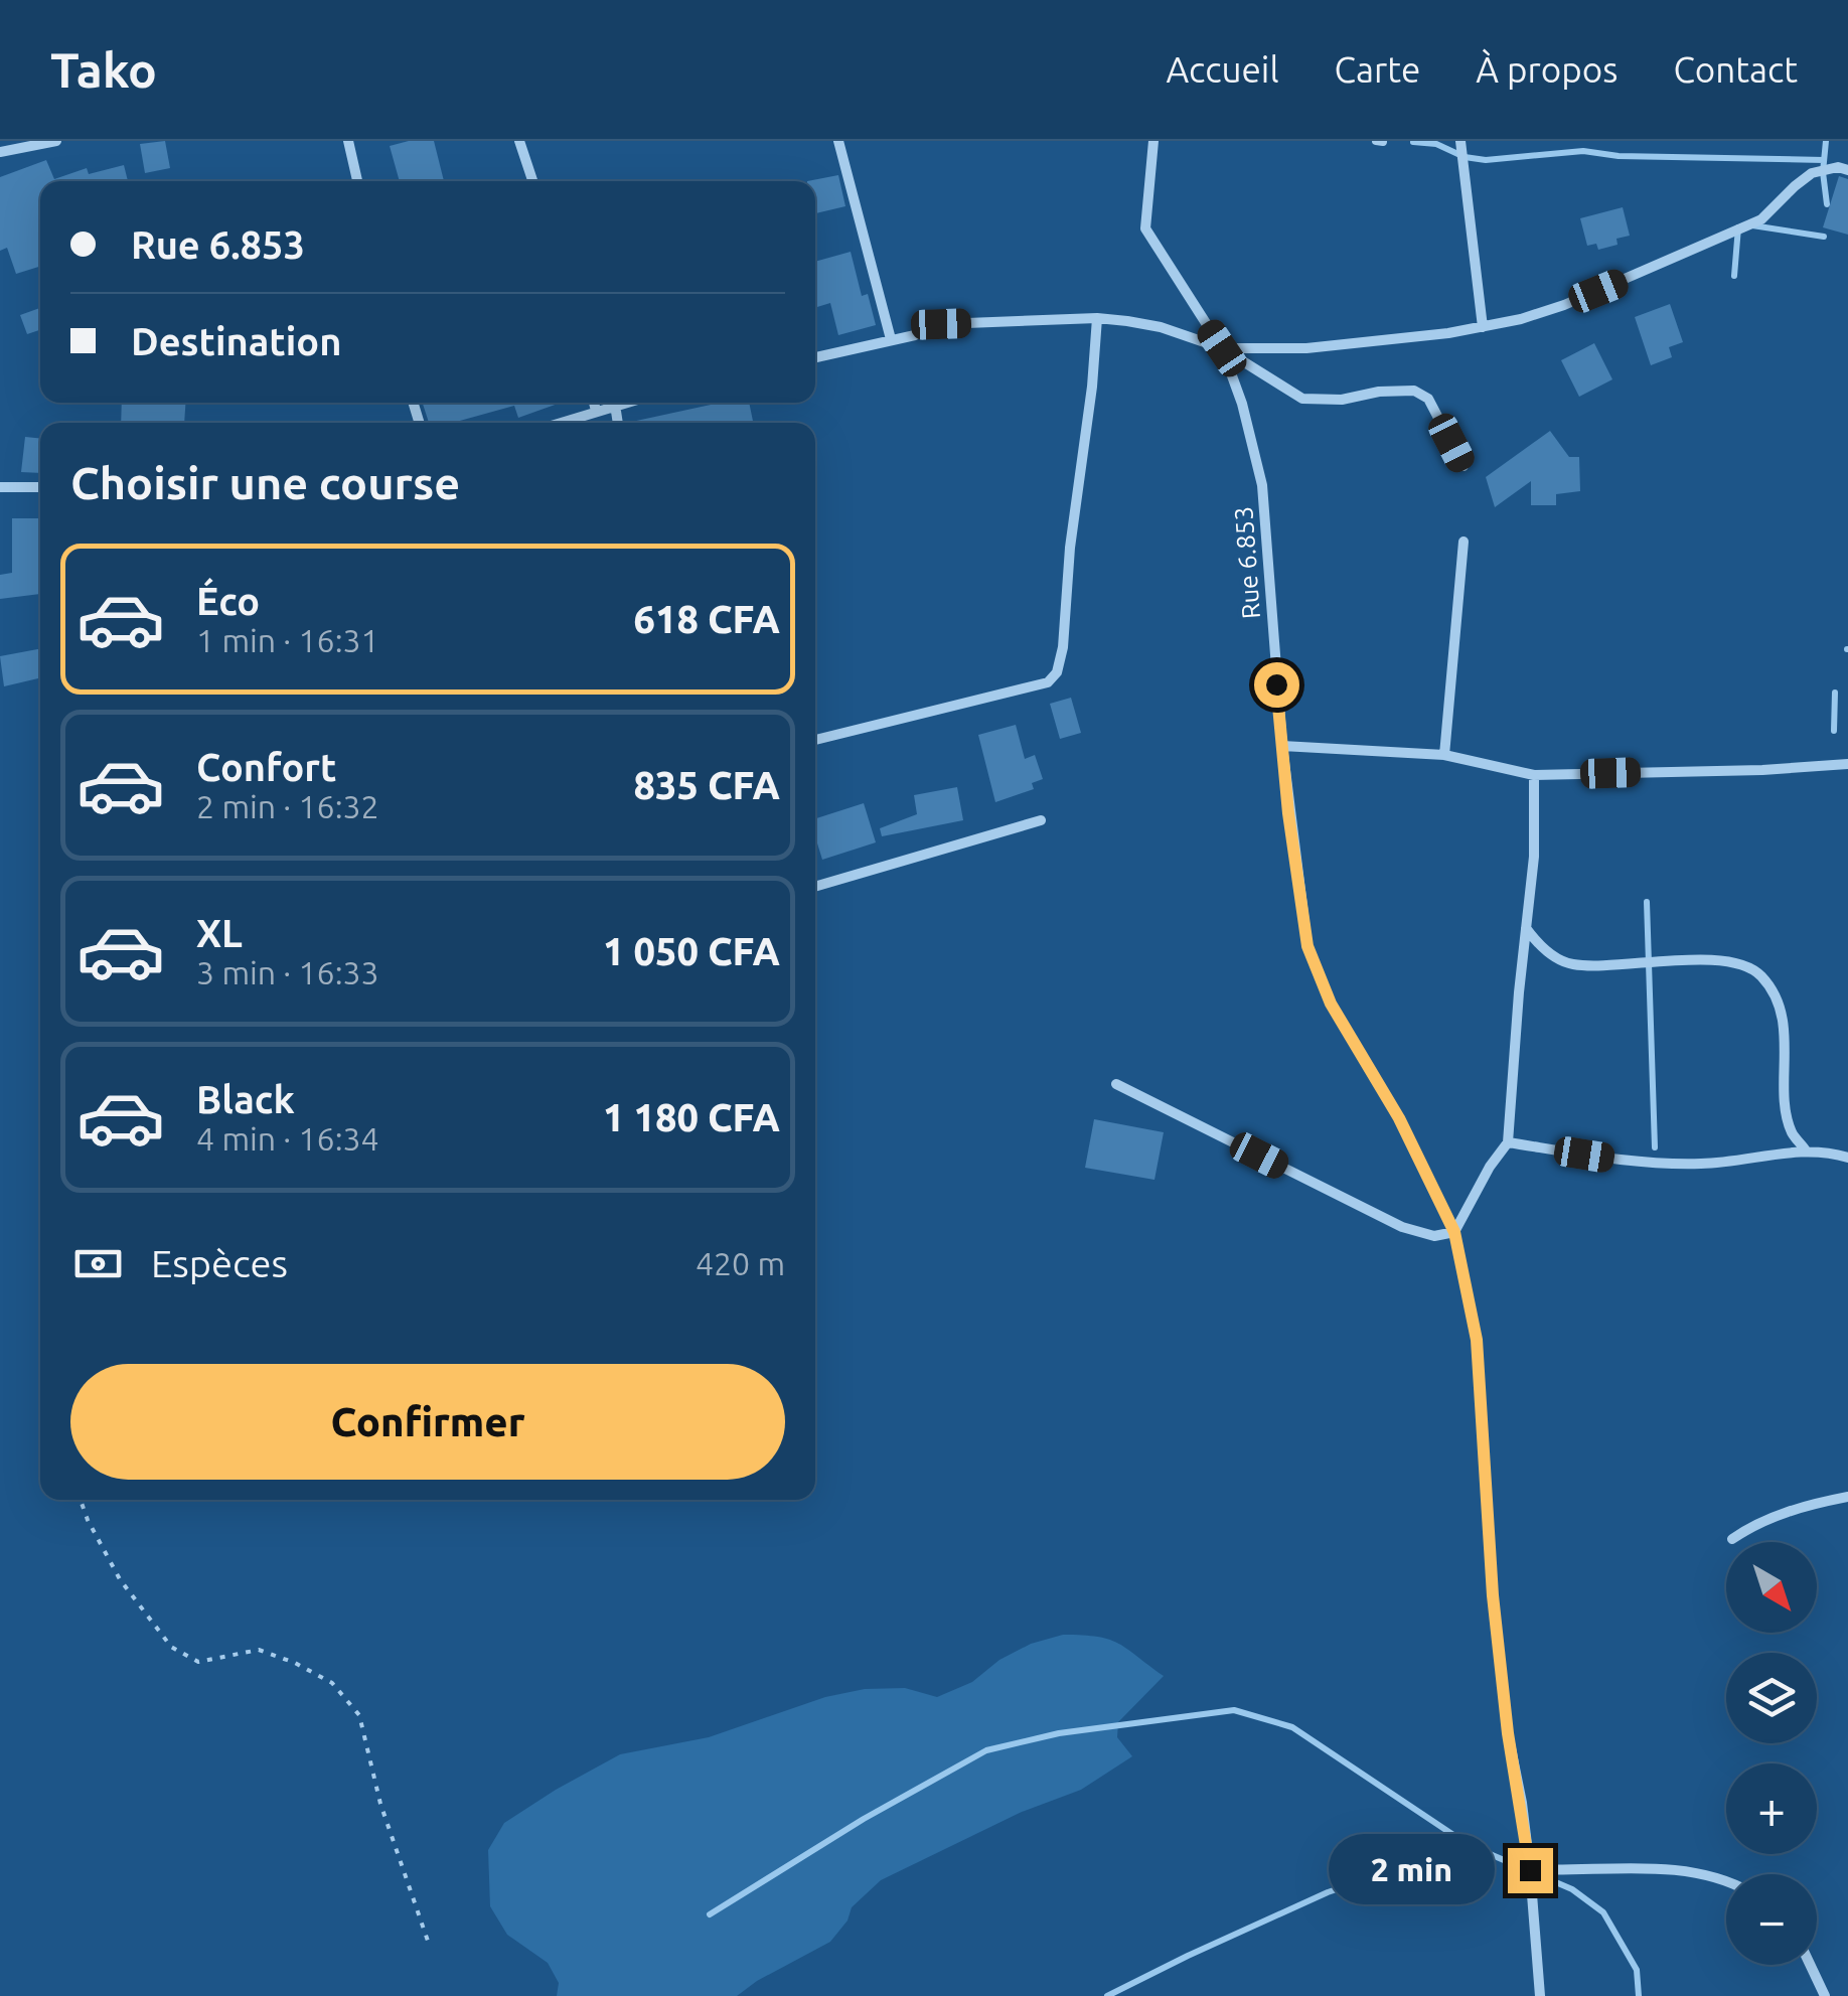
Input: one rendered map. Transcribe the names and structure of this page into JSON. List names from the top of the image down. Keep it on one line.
{"streets":{"street":["Rue 6.853"]},"north":"bottom right","page":{"header":"Tako","nav":["Accueil","Carte","À propos","Contact"],"banner":["Rue 6.853","Destination"],"heading":"Choisir une course","list":[{"name":"Éco","note":"1 min · 16:31","value":"618 CFA"},{"name":"Confort","note":"2 min · 16:32","value":"835 CFA"},{"name":"XL","note":"3 min · 16:33","value":"1 050 CFA"},{"name":"Black","note":"4 min · 16:34","value":"1 180 CFA"}],"pay":["Espèces","420 m"],"buttons":"Confirmer","map_buttons":["+","−"],"bubble":"2 min"}}
